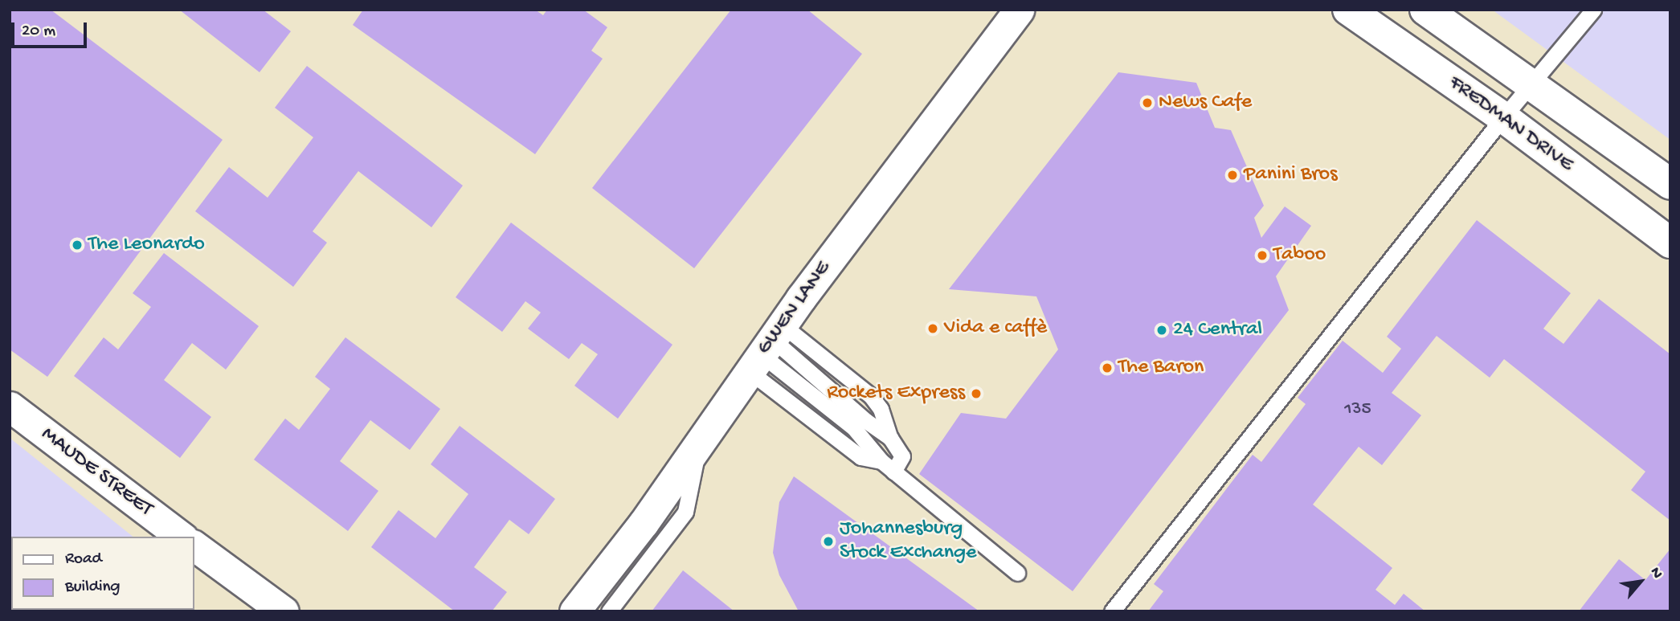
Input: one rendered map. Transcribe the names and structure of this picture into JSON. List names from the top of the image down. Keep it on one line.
{"streets":{"street":["FREDMAN DRIVE","GWEN LANE","MAUDE STREET"]},"places":["News Cafe","Panini Bros","The Leonardo","Taboo","Vida e caffè","24 Central","The Baron","Rockets Express","Johannesburg Stock Exchange"],"house_numbers":["135"],"legend":["Road","Building"],"scale_bar":"20 m","north":"top right"}
